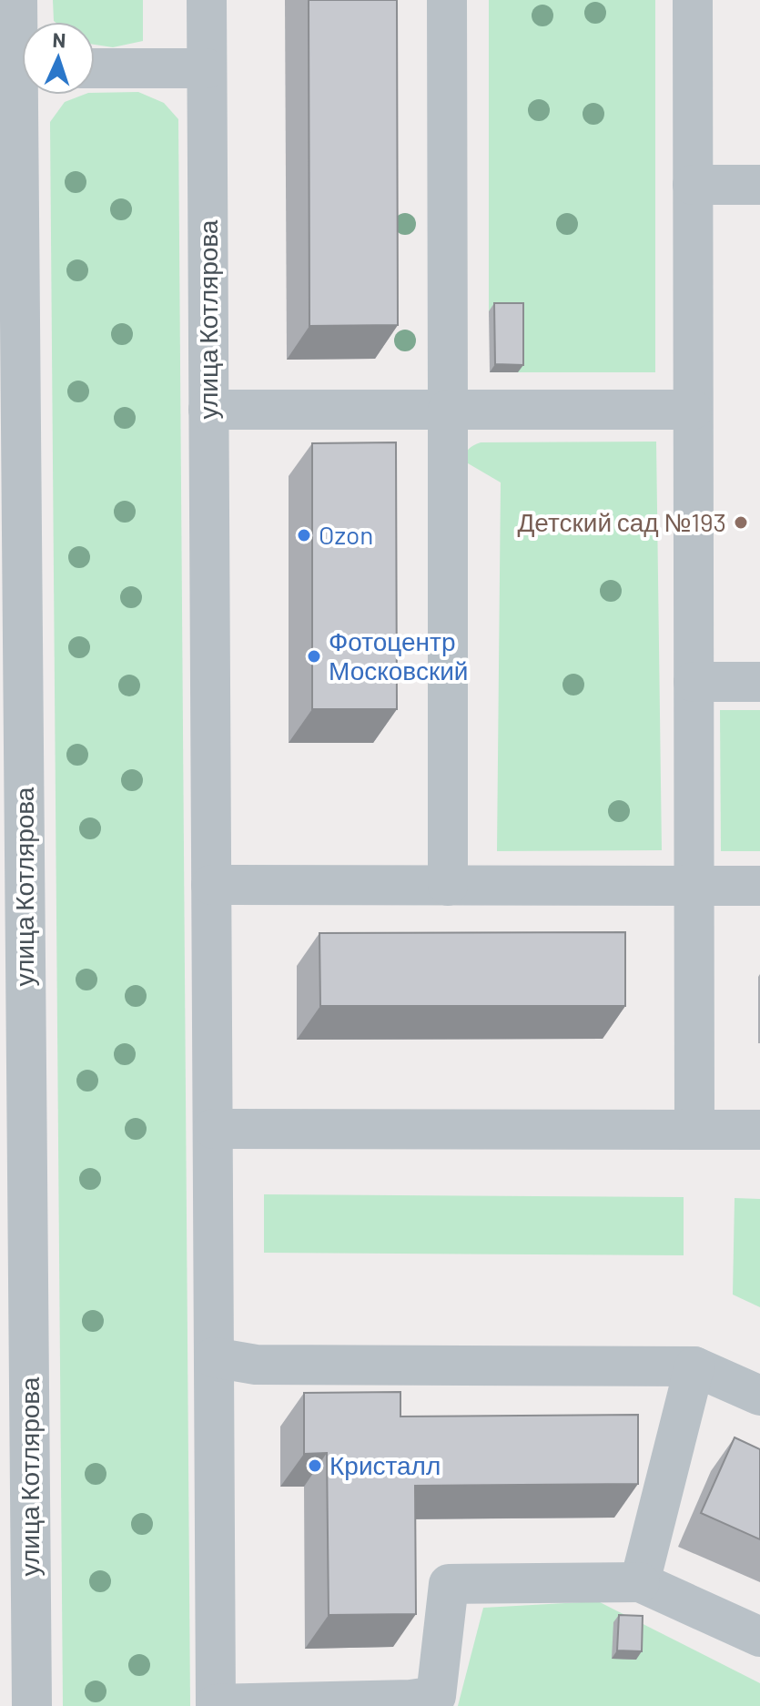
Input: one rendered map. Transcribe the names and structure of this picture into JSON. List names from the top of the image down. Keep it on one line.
{"streets":{"street":["улица Котлярова"]},"places":["Детский сад №193","Ozon","Фотоцентр Московский","Кристалл"],"north":"top"}
